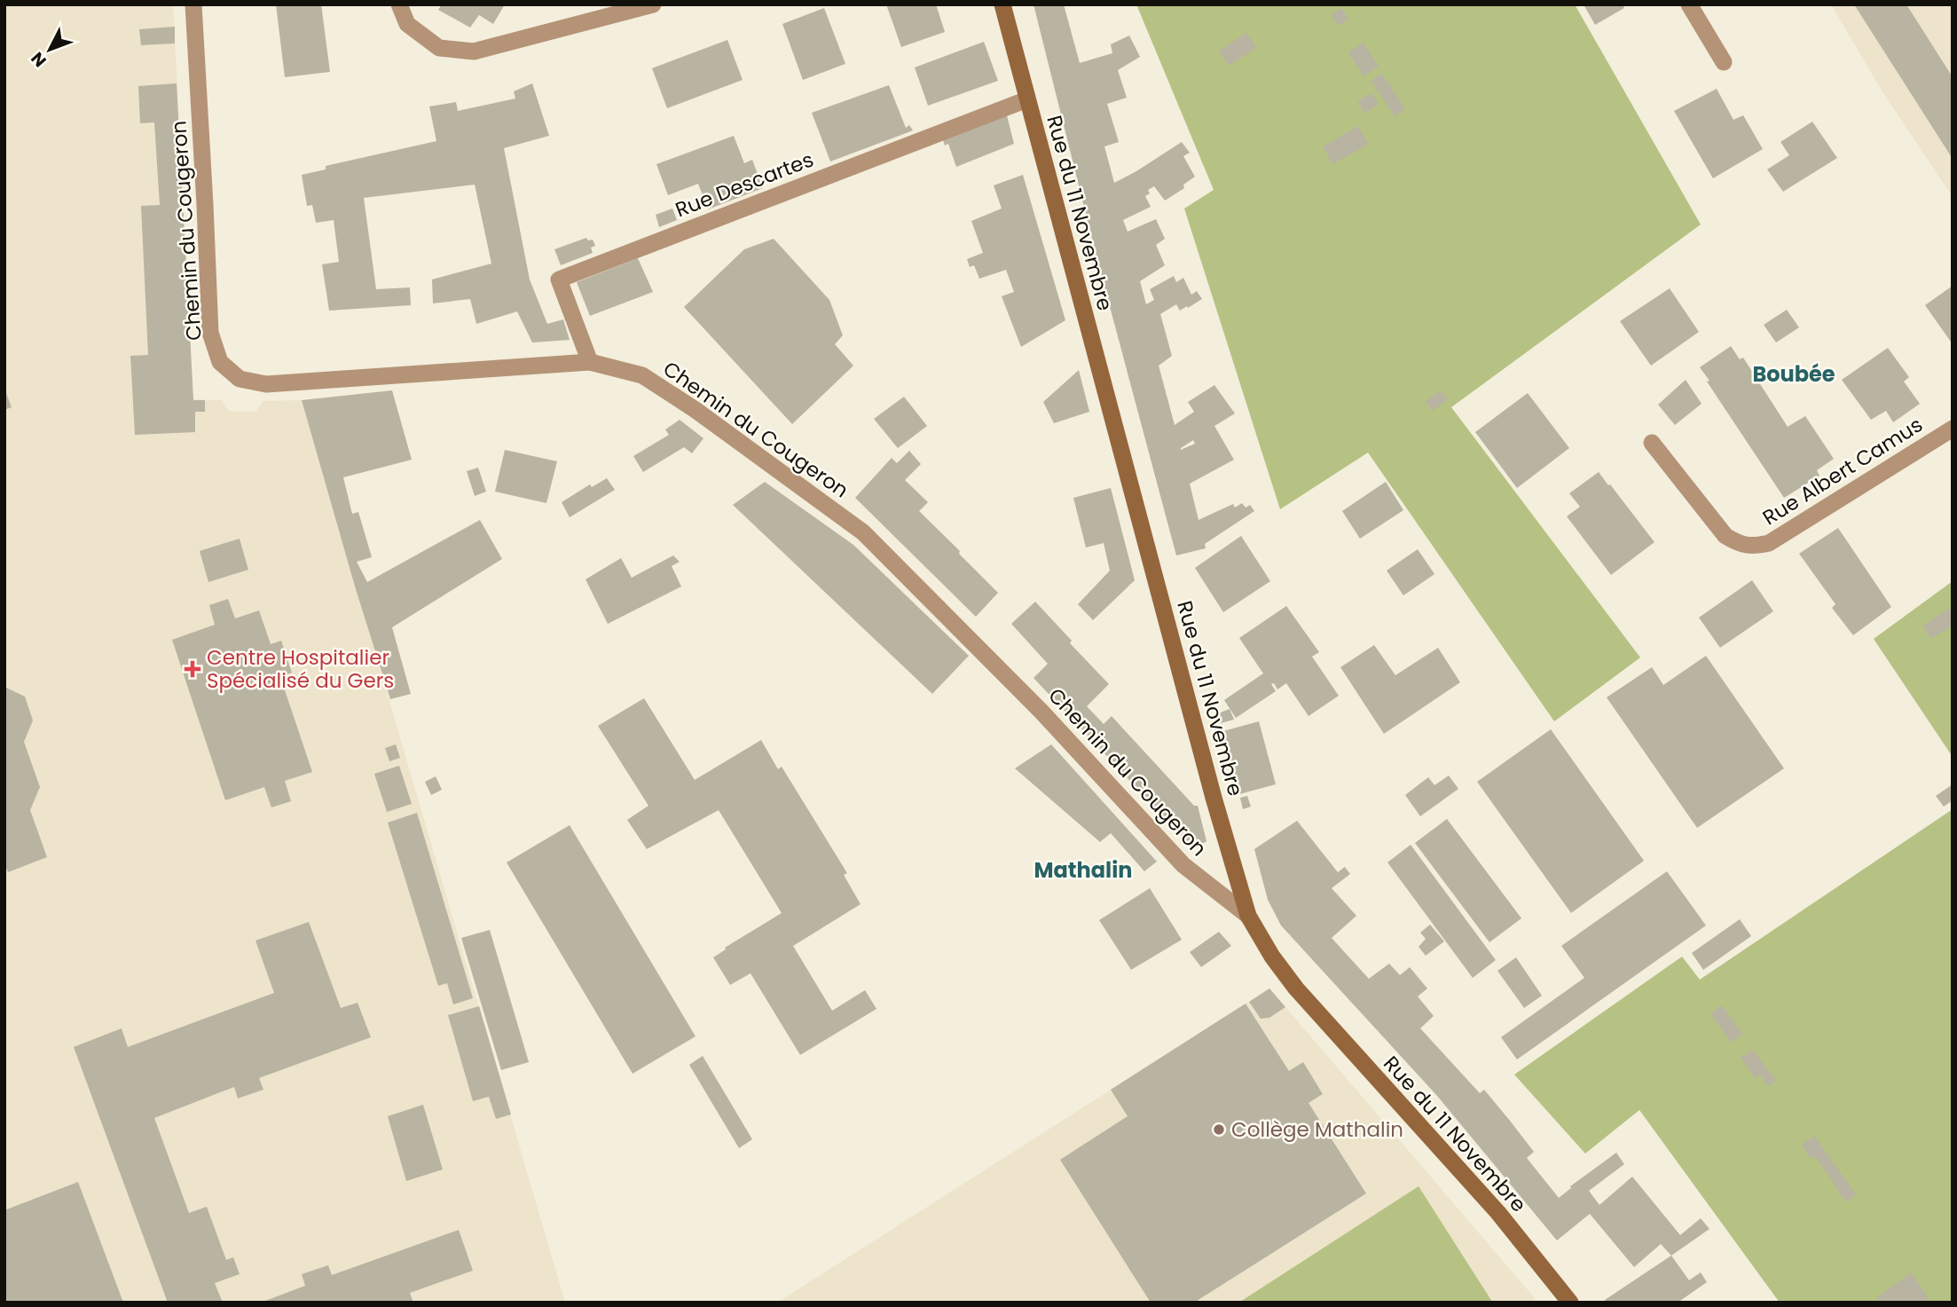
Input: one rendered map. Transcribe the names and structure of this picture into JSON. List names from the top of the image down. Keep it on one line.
{"streets":{"main road":["Rue du 11 Novembre"],"street":["Rue Descartes","Chemin du Cougeron","Rue Albert Camus"]},"crossings":[["Rue Descartes","Rue du 11 Novembre"],["Rue Descartes","Chemin du Cougeron"],["Rue du 11 Novembre","Chemin du Cougeron"]],"districts":["Boubée","Mathalin"],"places":{"health":["Centre Hospitalier Spécialisé du Gers"],"other":["Collège Mathalin"]},"north":"bottom left"}
